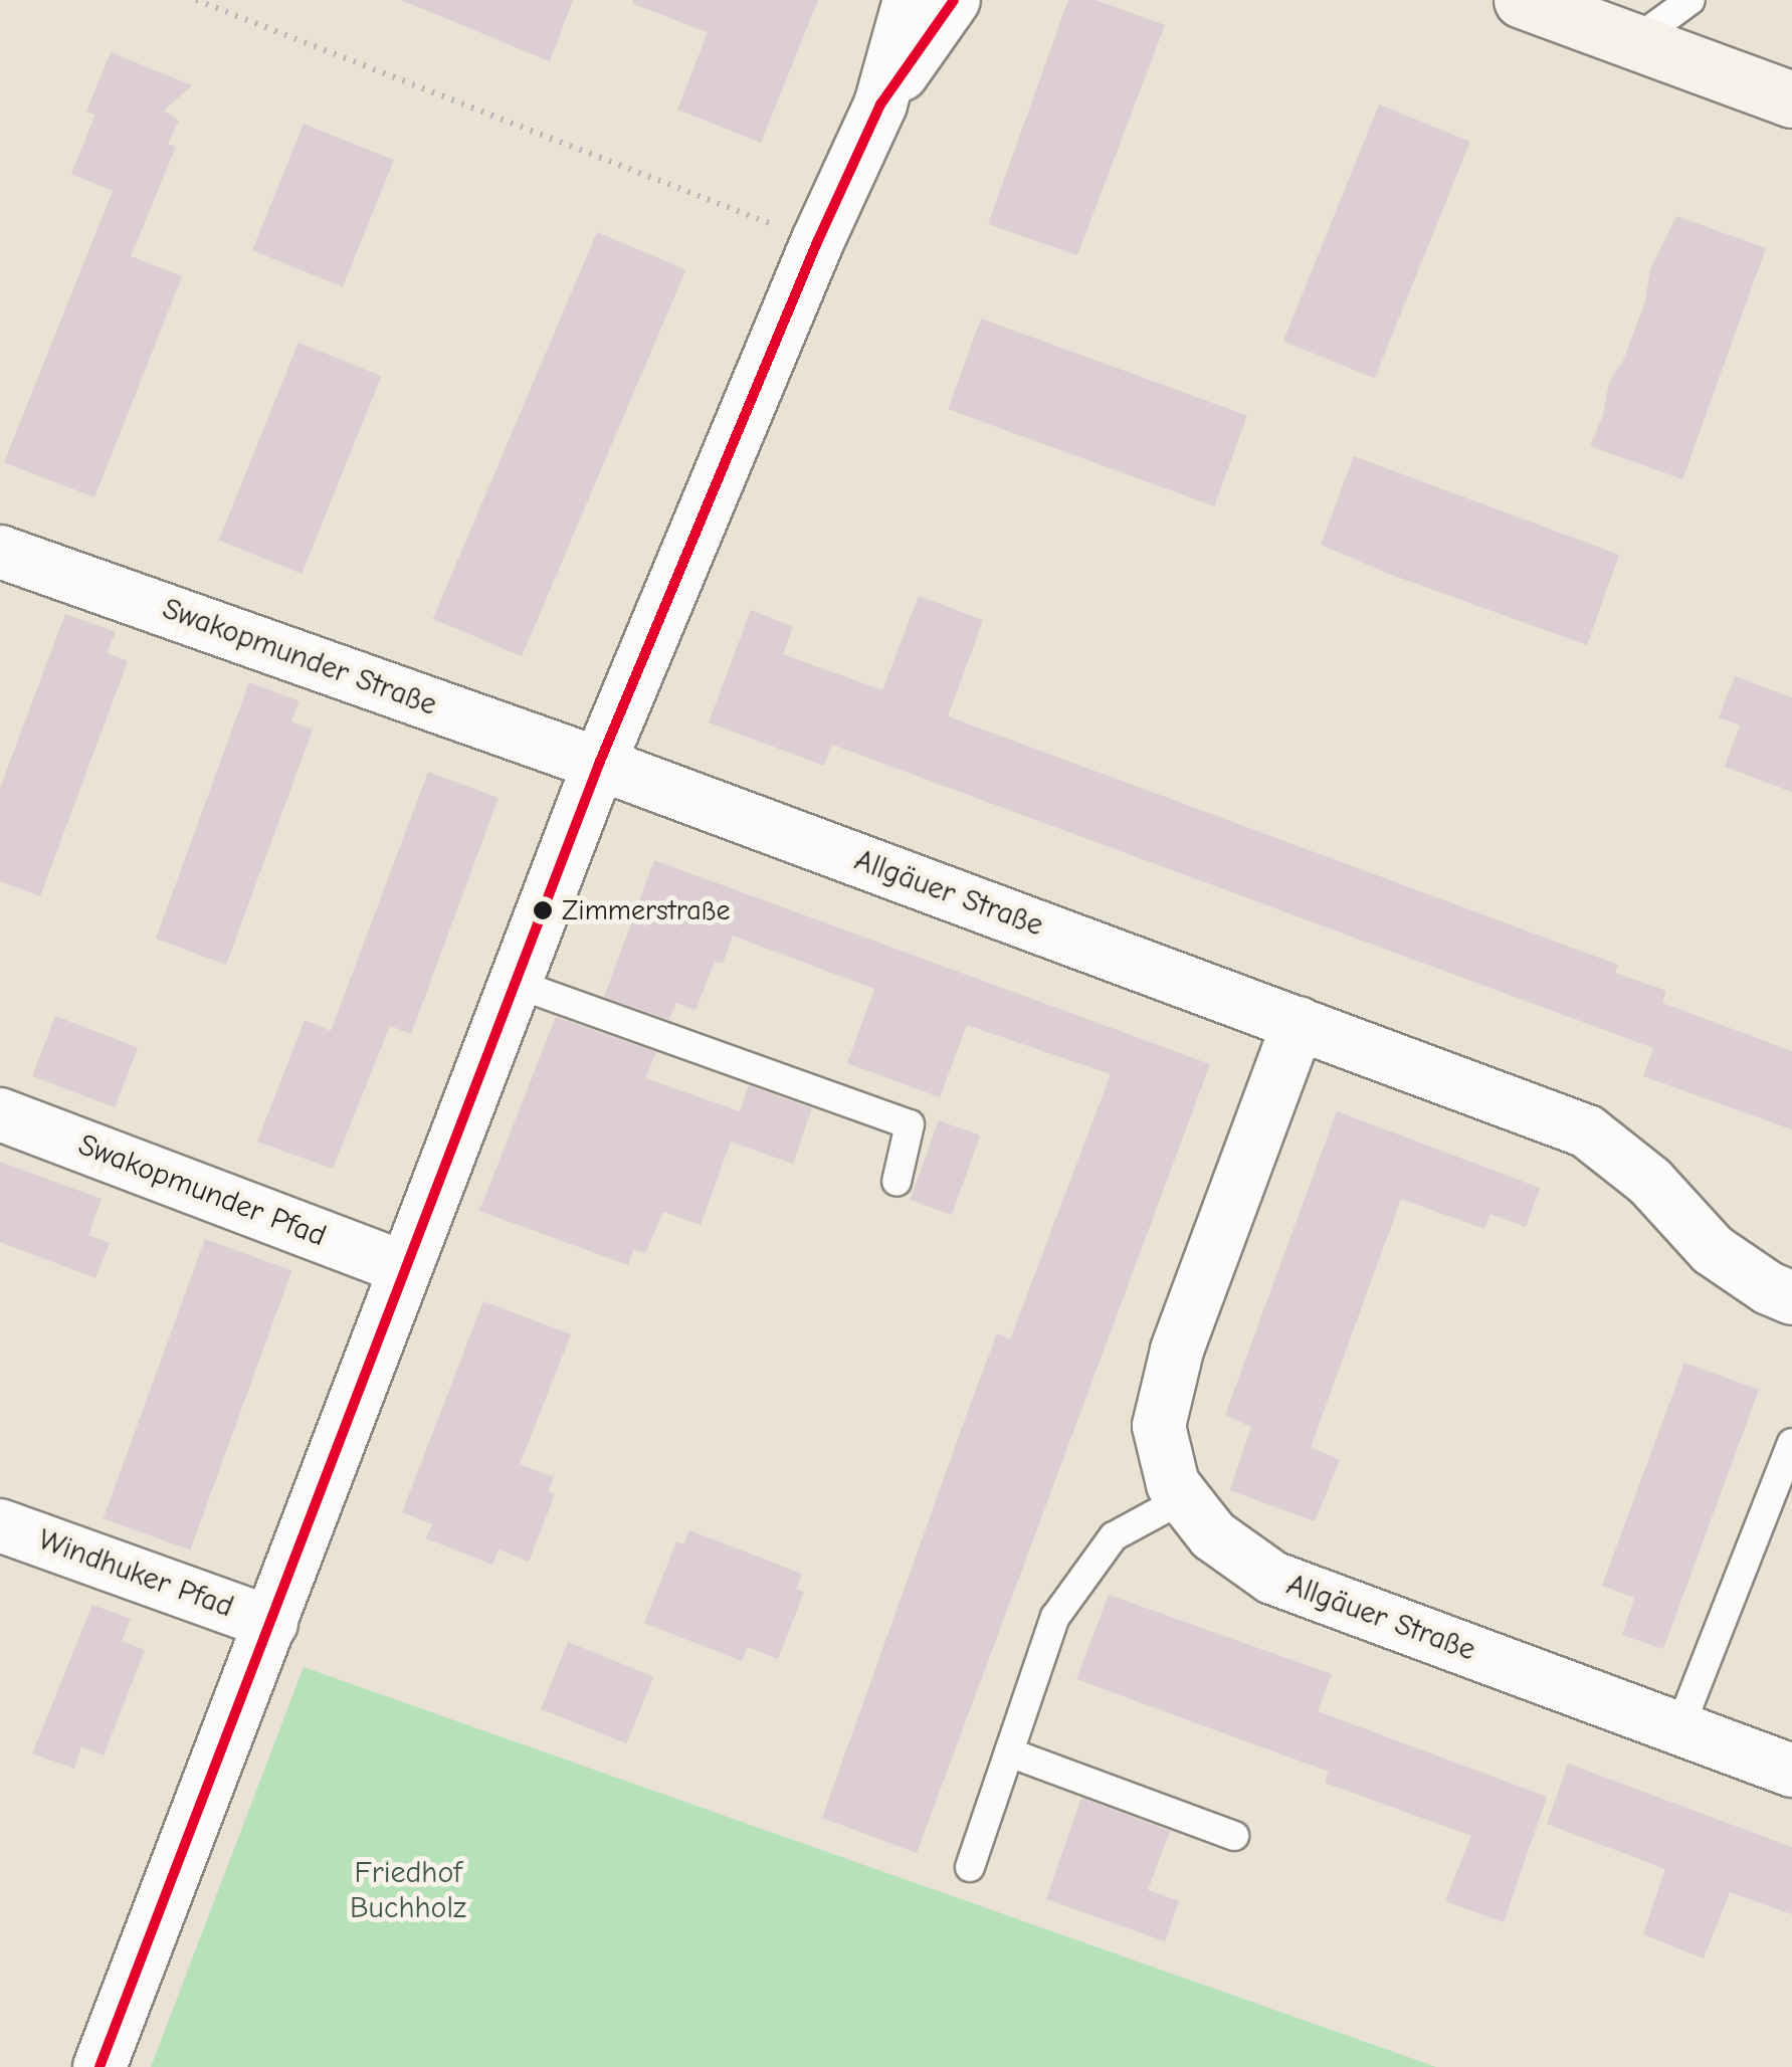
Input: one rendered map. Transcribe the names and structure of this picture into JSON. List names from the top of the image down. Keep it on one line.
{"streets":{"street":["Swakopmunder Straße","Allgäuer Straße","Swakopmunder Pfad","Windhuker Pfad"]},"crossings":[["Swakopmunder Straße","Allgäuer Straße"]],"parks":["Friedhof Buchholz"],"places":["Zimmerstraße"]}
